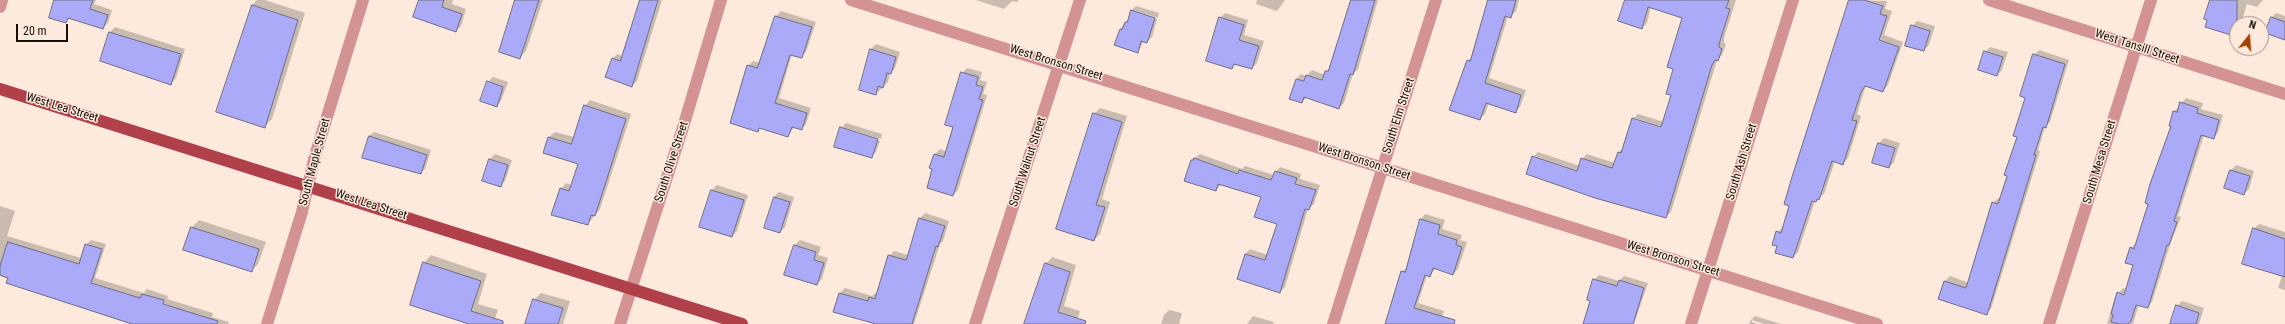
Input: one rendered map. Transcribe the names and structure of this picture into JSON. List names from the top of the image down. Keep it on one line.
{"streets":{"main road":["West Lea Street"],"street":["West Tansill Street","West Bronson Street","South Elm Street","South Maple Street","South Olive Street","South Walnut Street","South Ash Street","South Mesa Street"]},"crossings":[["West Tansill Street","South Mesa Street"],["West Bronson Street","South Elm Street"],["West Bronson Street","South Walnut Street"],["West Bronson Street","South Ash Street"],["West Lea Street","South Maple Street"],["West Lea Street","South Olive Street"]],"scale_bar":"20 m","north":"top"}
